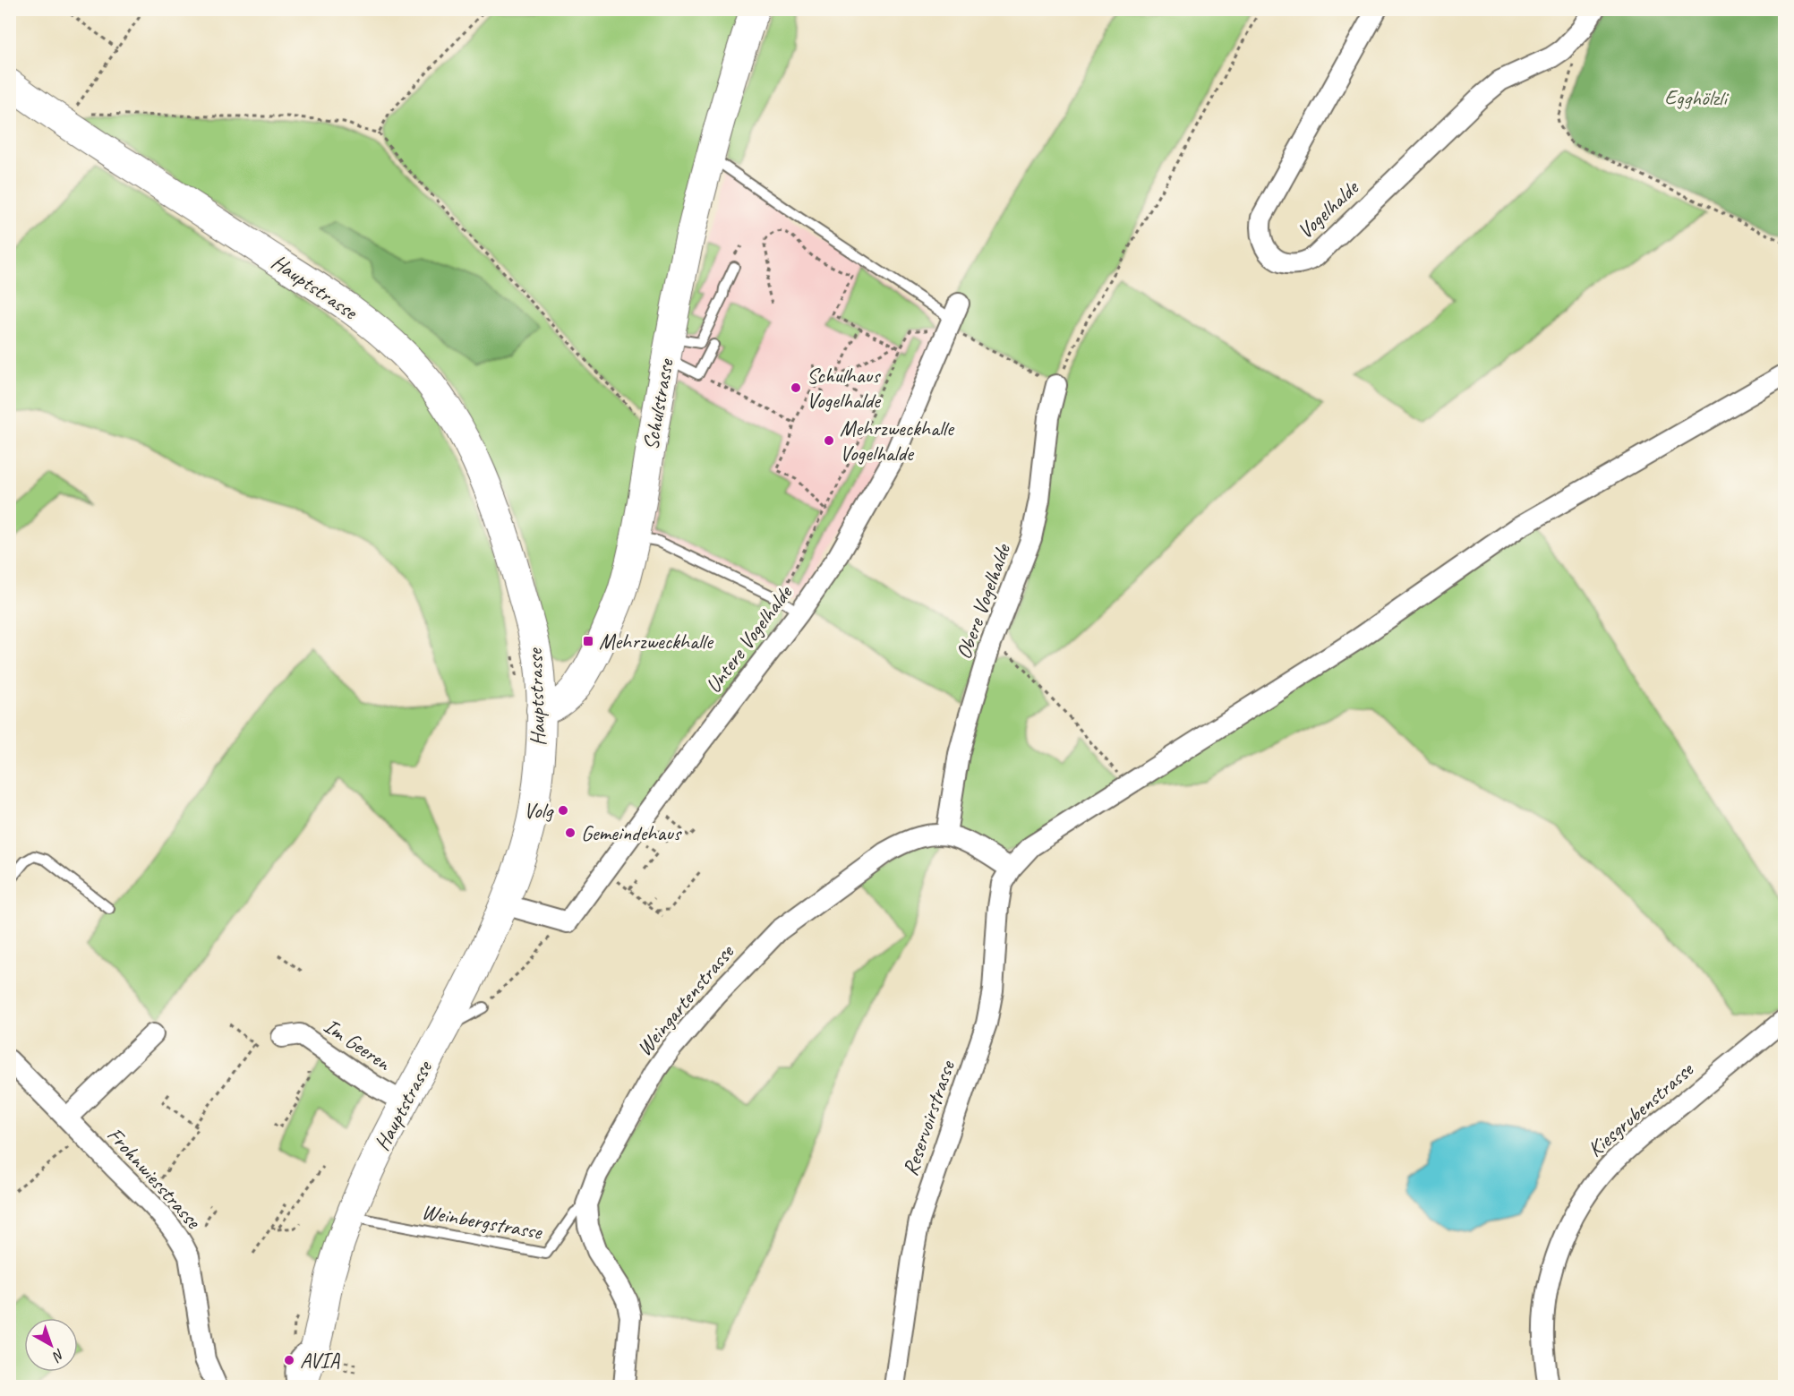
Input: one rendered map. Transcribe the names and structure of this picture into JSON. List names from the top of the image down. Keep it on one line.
{"streets":{"main road":["Hauptstrasse","Schulstrasse"],"street":["Vogelhalde","Obere Vogelhalde","Untere Vogelhalde","Weingartenstrasse","Im Geeren","Kiesgrubenstrasse","Reservoirstrasse","Frohnwiesstrasse"],"lane":["Weinbergstrasse"]},"crossings":[["Hauptstrasse","Schulstrasse"],["Hauptstrasse","Im Geeren"],["Hauptstrasse","Weinbergstrasse"],["Obere Vogelhalde","Weingartenstrasse"],["Weingartenstrasse","Reservoirstrasse"],["Weingartenstrasse","Weinbergstrasse"]],"parks":["Egghölzli"],"places":{"other":["Schulhaus Vogelhalde","Mehrzweckhalle Vogelhalde","Volg","Gemeindehaus","AVIA"],"transit":["Mehrzweckhalle"]},"north":"bottom right"}
